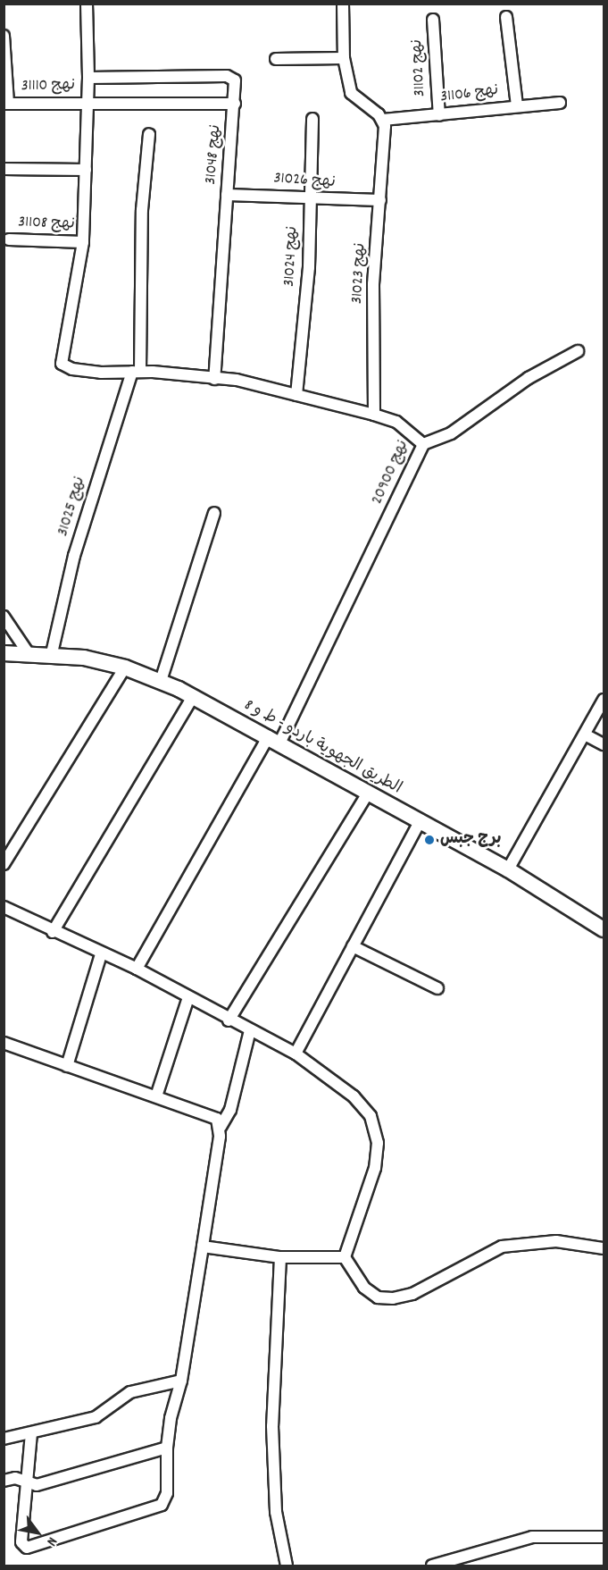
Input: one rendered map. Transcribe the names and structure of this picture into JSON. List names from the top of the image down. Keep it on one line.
{"streets":{"main road":["الطريق الجهوية باردو - ط و 8"],"street":["نهج 31102","نهج 31110","نهج 31106","نهج 31048","نهج 31026","نهج 31108","نهج 31024","نهج 31023","نهج 20900","نهج 31025"]},"crossings":[["نهج 31102","نهج 31106"],["نهج 31110","نهج 31048"],["نهج 31106","نهج 31023"],["نهج 31048","نهج 31026"],["نهج 31048","نهج 20900"],["نهج 31026","نهج 31024"],["نهج 31026","نهج 31023"],["نهج 31108","نهج 20900"],["نهج 31024","نهج 20900"],["نهج 31023","نهج 20900"],["نهج 20900","نهج 31025"],["نهج 20900","الطريق الجهوية باردو - ط و 8"],["نهج 31025","الطريق الجهوية باردو - ط و 8"]],"places":["برج جبس"],"north":"bottom right"}
